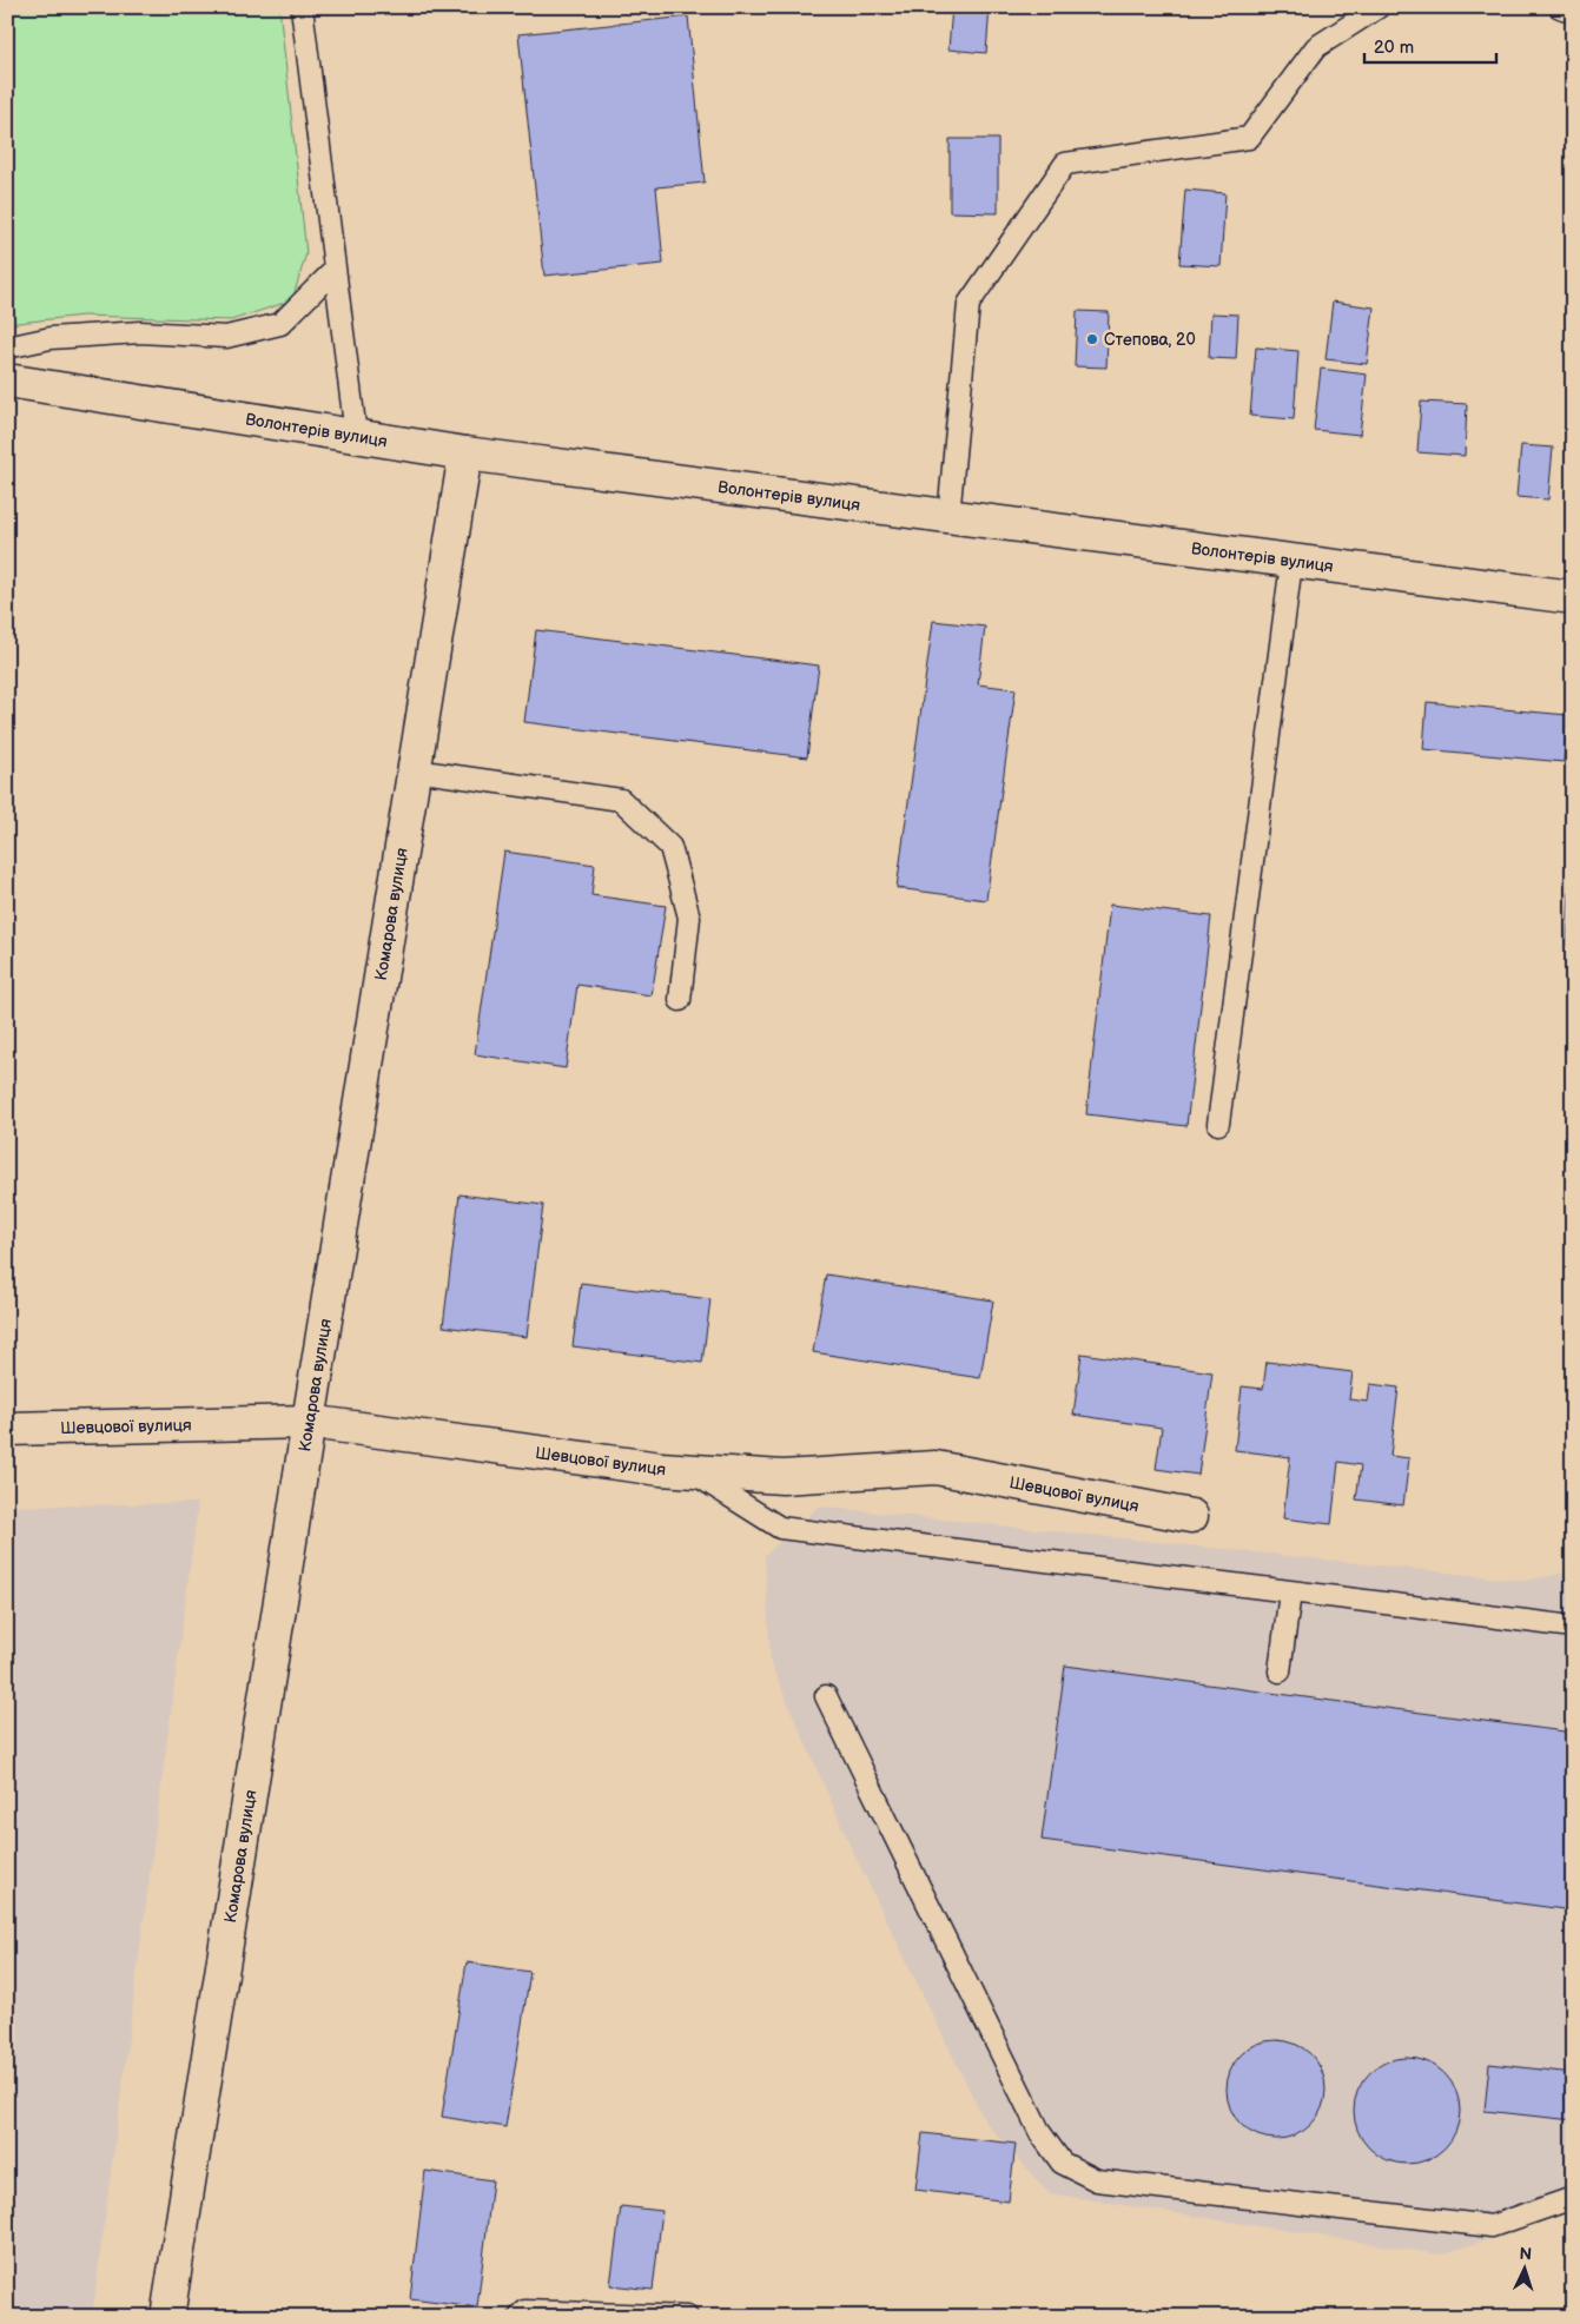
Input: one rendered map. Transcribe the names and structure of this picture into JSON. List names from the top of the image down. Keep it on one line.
{"streets":{"street":["Волонтерів вулиця","Комарова вулиця","Шевцової вулиця"]},"crossings":[["Волонтерів вулиця","Комарова вулиця"],["Комарова вулиця","Шевцової вулиця"]],"places":["Степова, 20"],"scale_bar":"20 m","north":"top"}
